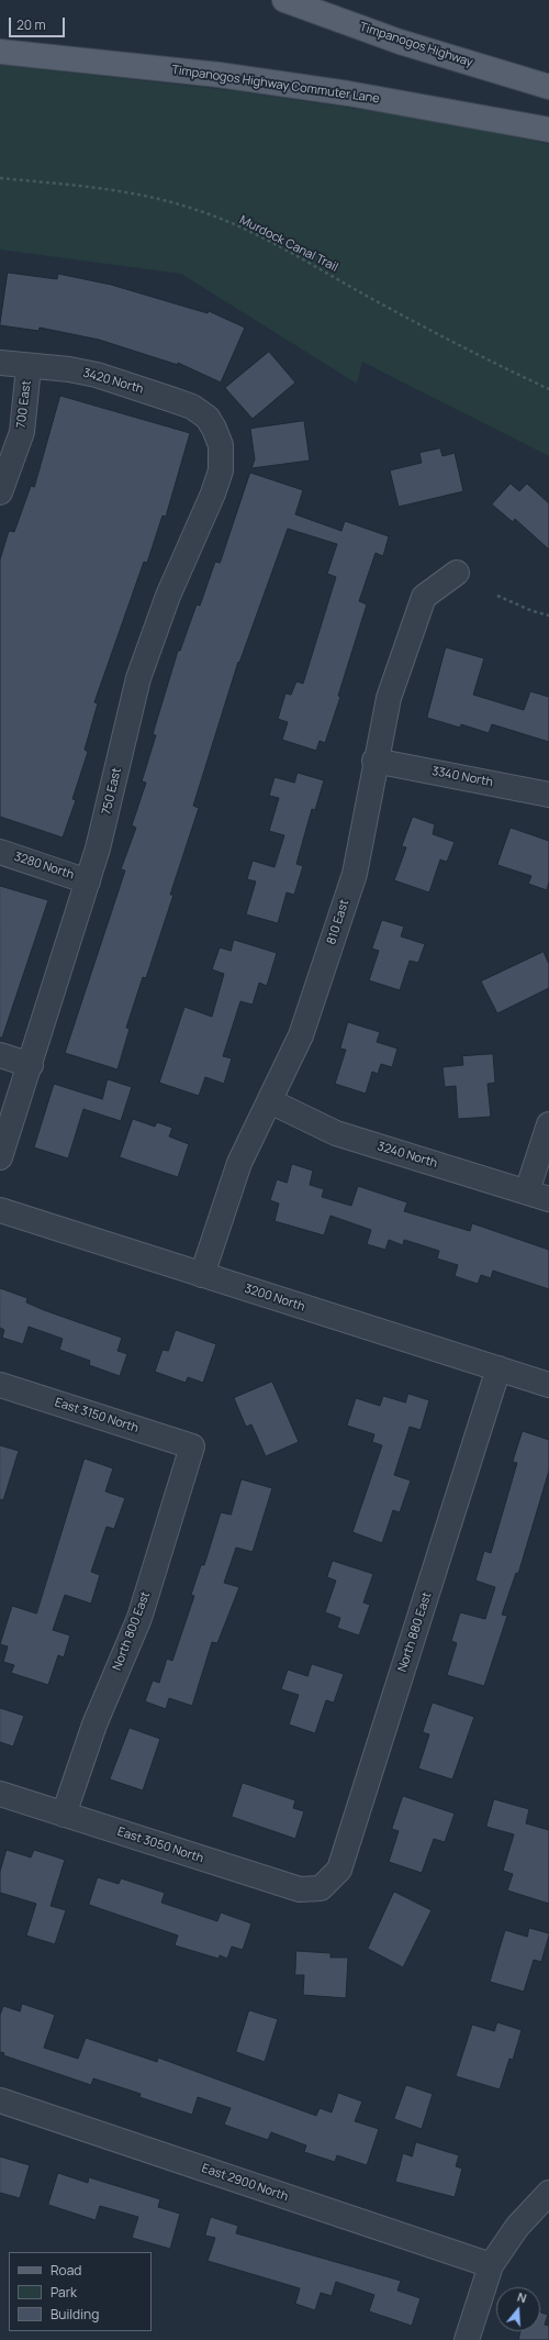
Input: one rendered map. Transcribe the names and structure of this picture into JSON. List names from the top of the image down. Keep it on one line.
{"streets":{"main road":["Timpanogos Highway","Timpanogos Highway Commuter Lane"],"street":["3420 North","700 East","3340 North","750 East","3280 North","810 East","3240 North","3200 North","East 3150 North","North 800 East","North 880 East","East 3050 North","East 2900 North"],"path":["Murdock Canal Trail"]},"crossings":[["3420 North","700 East"],["3420 North","750 East"],["3340 North","810 East"],["750 East","3280 North"],["810 East","3240 North"],["810 East","3200 North"],["3200 North","North 880 East"],["East 3150 North","North 800 East"],["North 800 East","East 3050 North"],["North 880 East","East 3050 North"]],"legend":["Road","Park","Building"],"scale_bar":"20 m","north":"top"}
